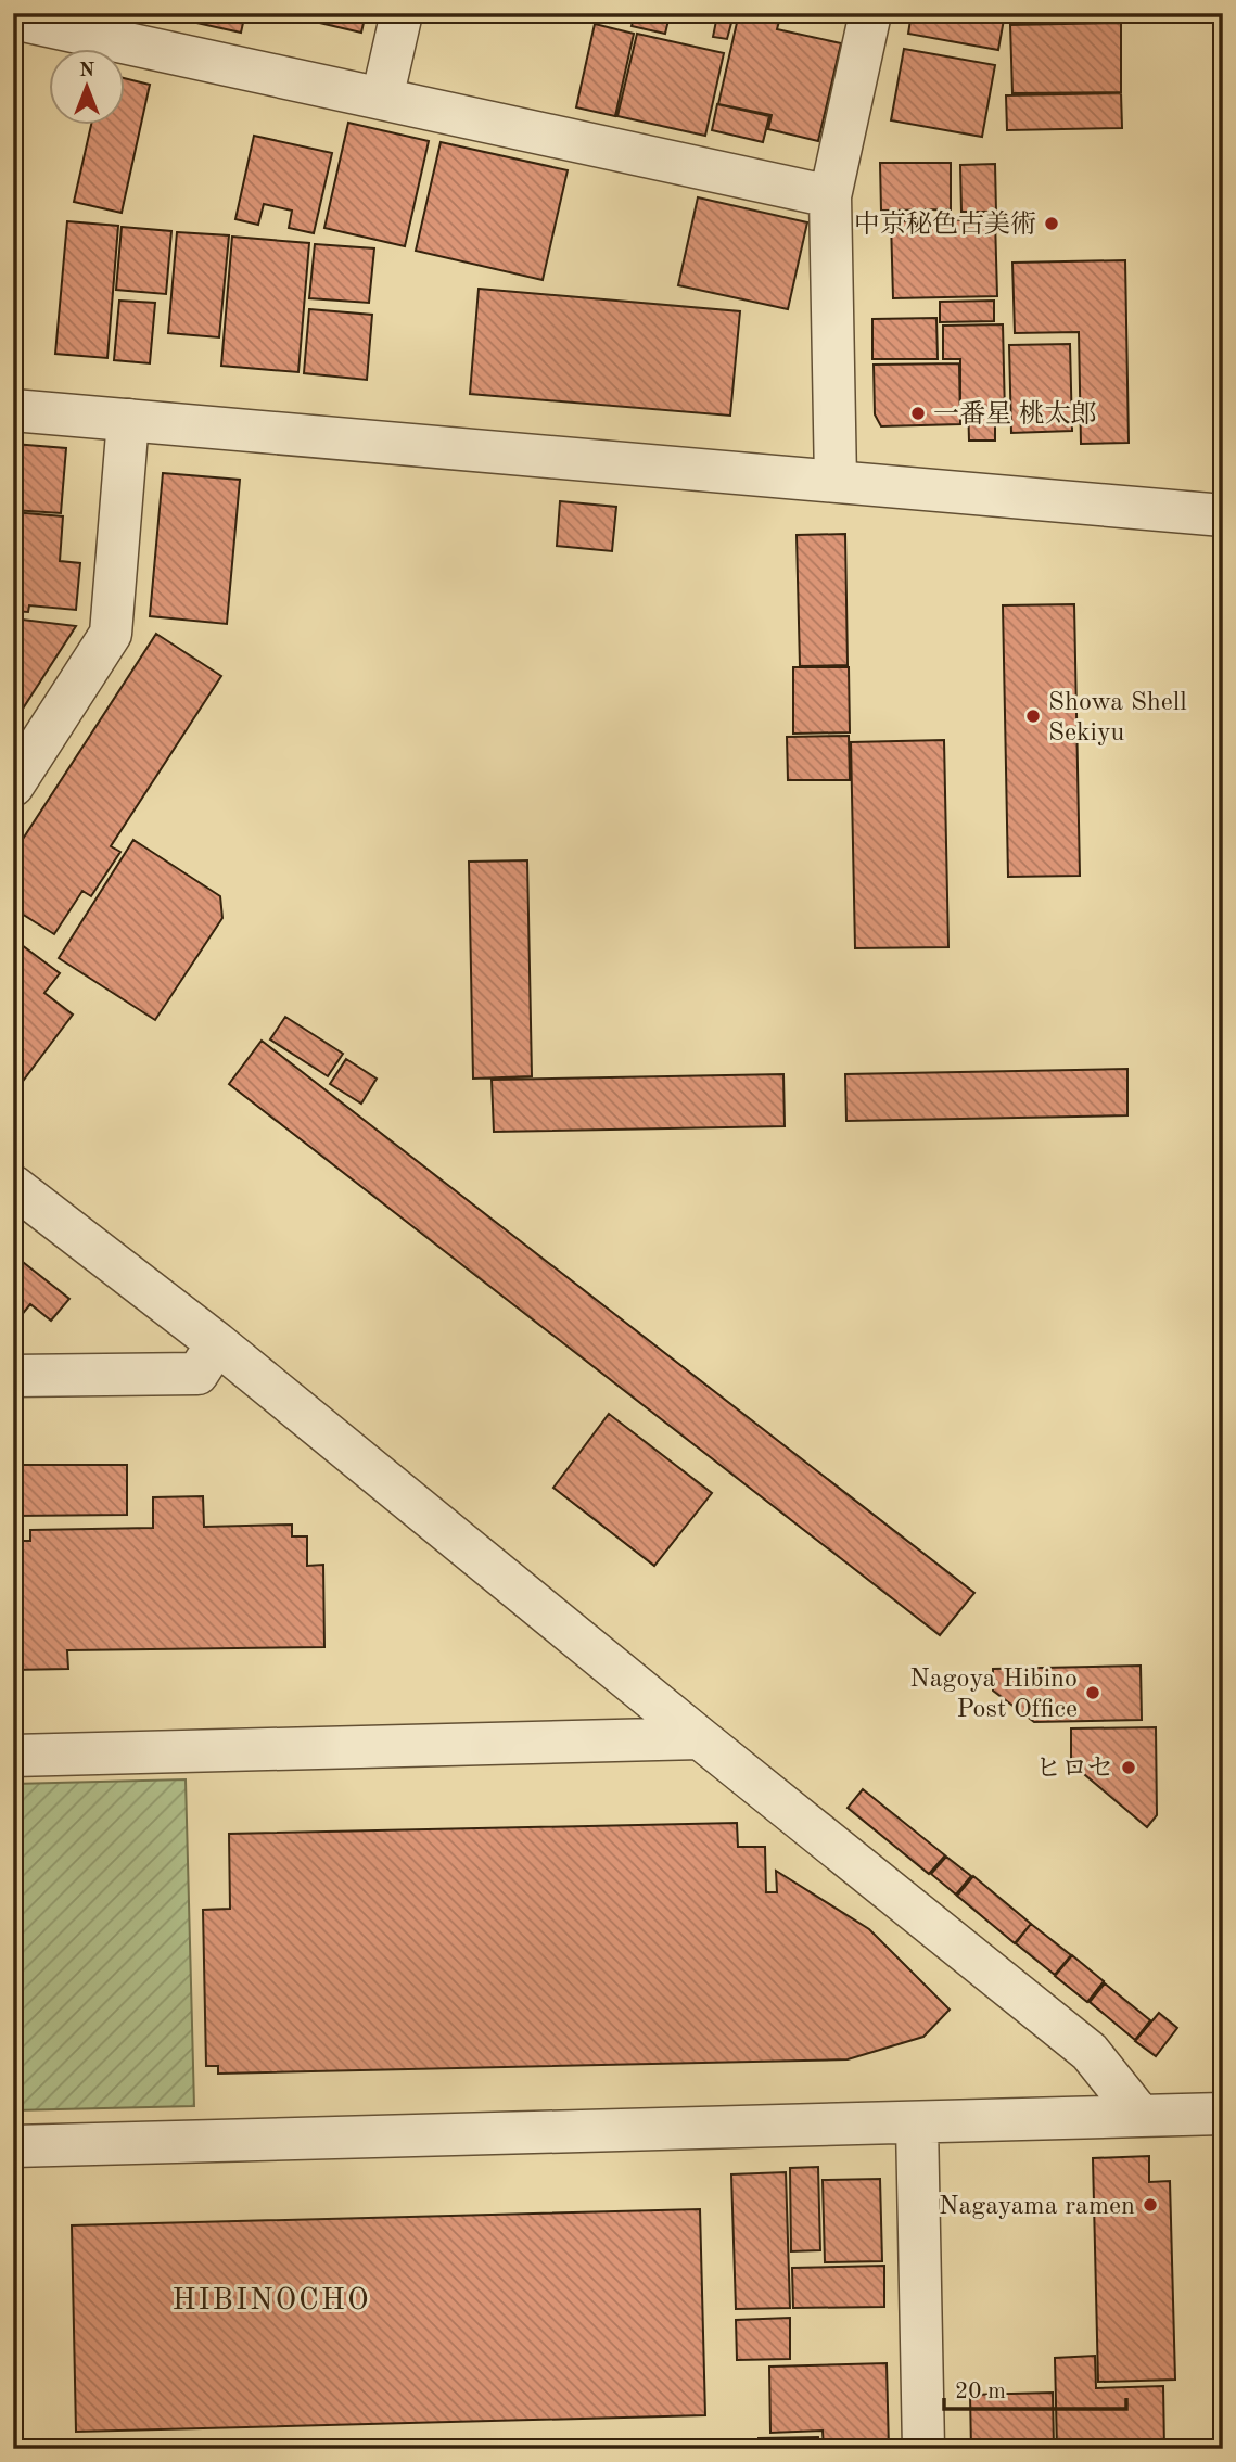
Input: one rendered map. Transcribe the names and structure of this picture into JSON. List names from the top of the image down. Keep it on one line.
{"districts":["HIBINOCHO"],"places":["中京秘色古美術","一番星 桃太郎","Showa Shell Sekiyu","Nagoya Hibino Post Office","ヒロセ","Nagayama ramen"],"scale_bar":"20 m","north":"top"}
